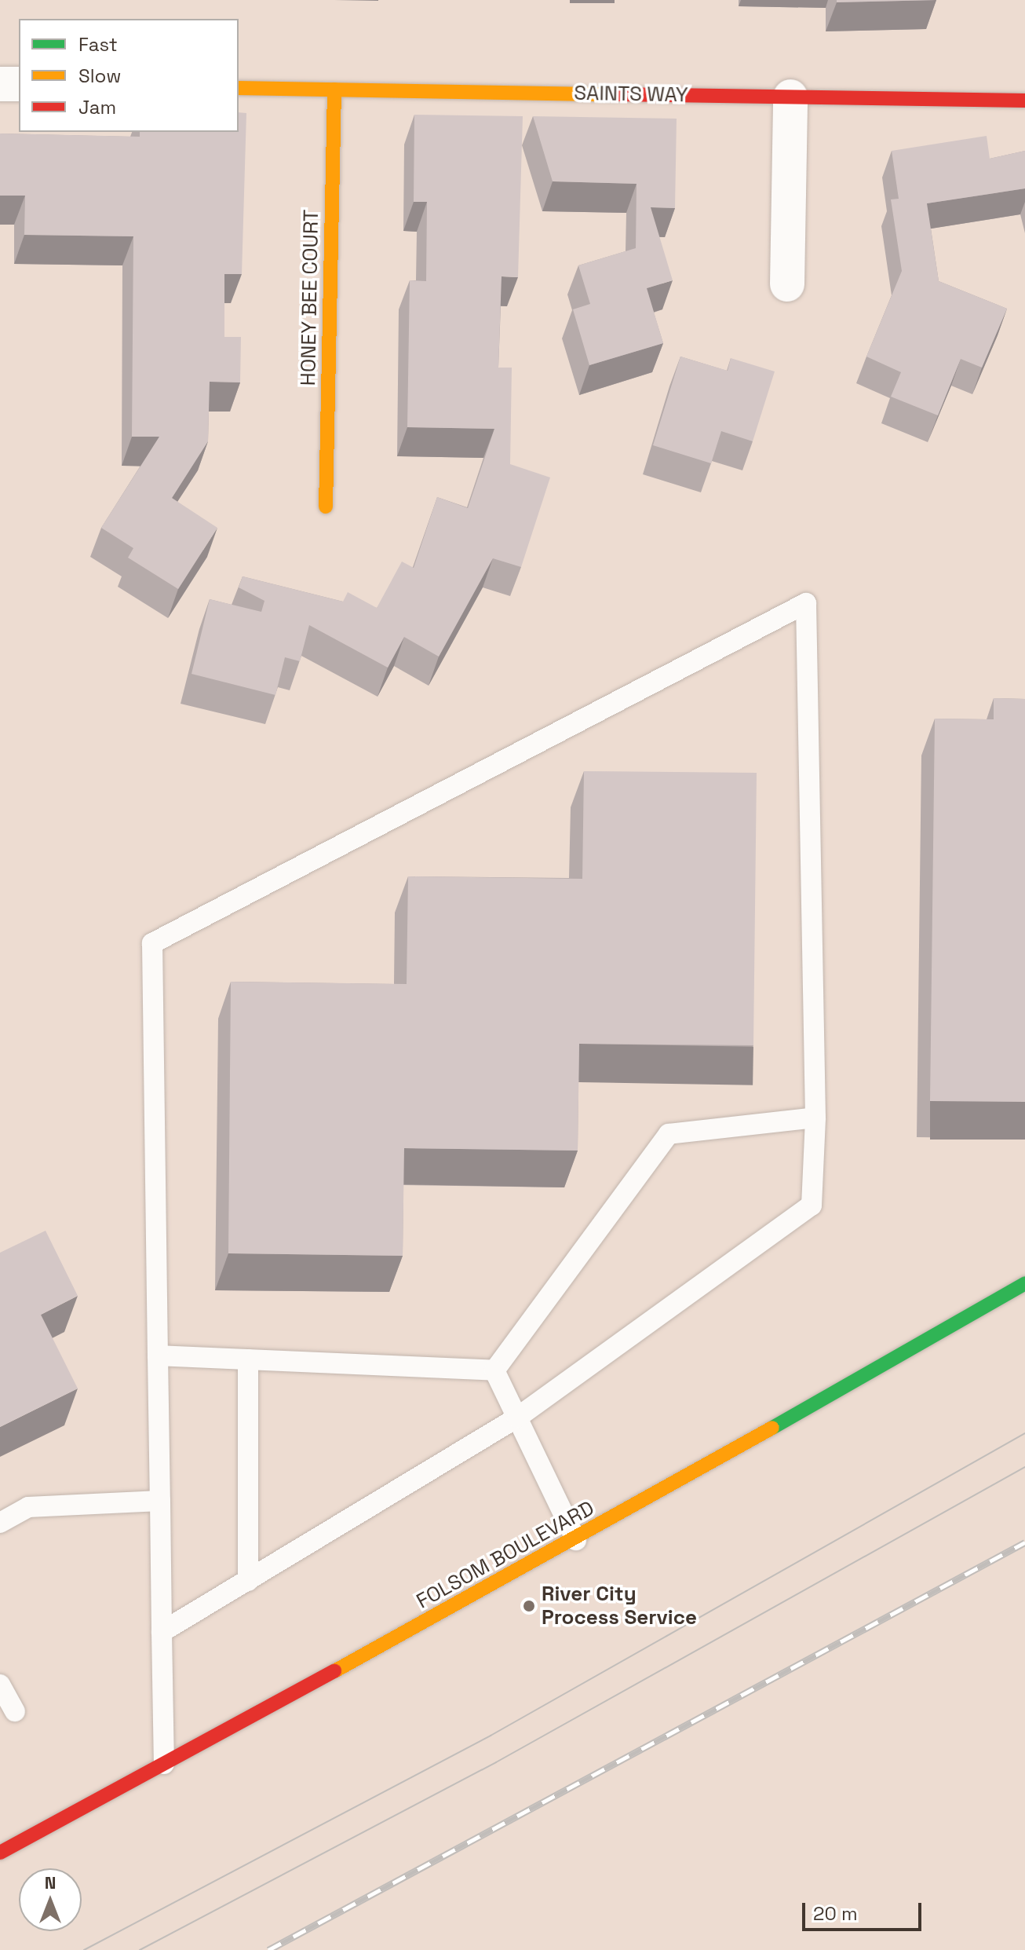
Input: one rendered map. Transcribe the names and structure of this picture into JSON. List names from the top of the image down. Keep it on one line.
{"streets":{"street":["SAINTS WAY","HONEY BEE COURT","FOLSOM BOULEVARD"]},"crossings":[["SAINTS WAY","HONEY BEE COURT"]],"places":["River City Process Service"],"legend":["Fast","Slow","Jam"],"scale_bar":"20 m","north":"top"}
